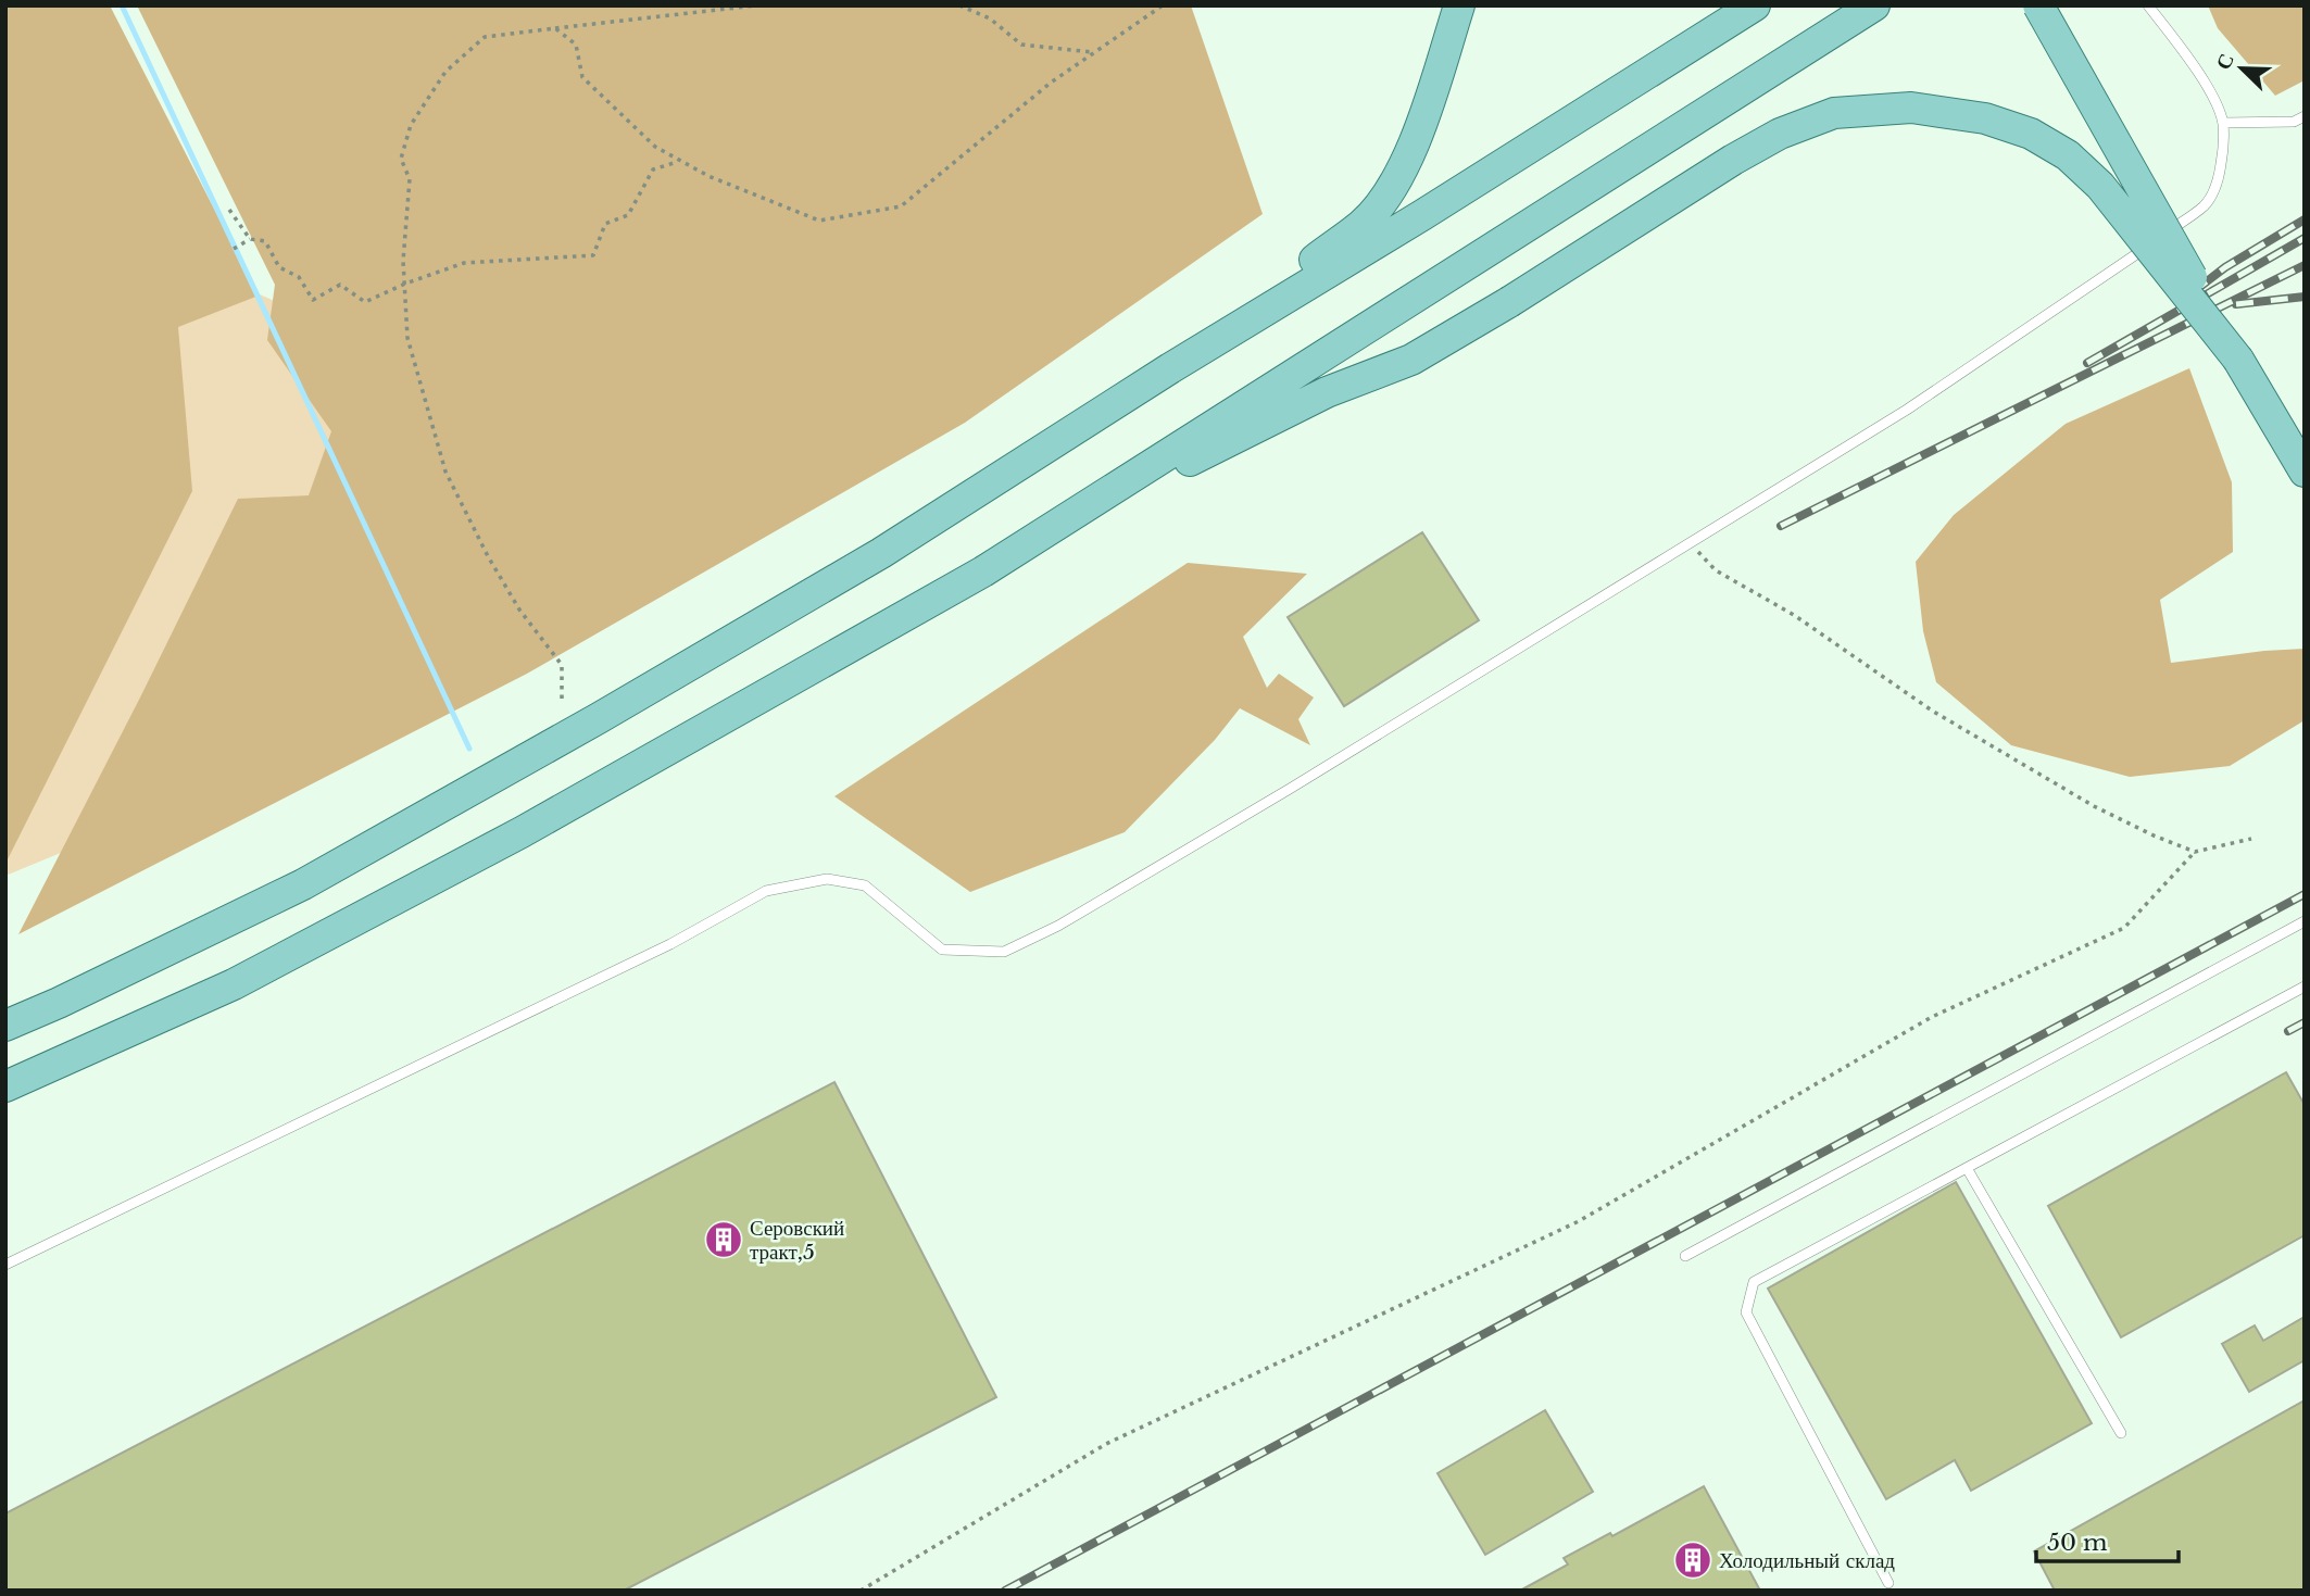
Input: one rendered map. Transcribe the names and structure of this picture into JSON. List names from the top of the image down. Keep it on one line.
{"places":{"building":["Серовский тракт,5","Холодильный склад"]},"scale_bar":"50 m","north":"top left"}
